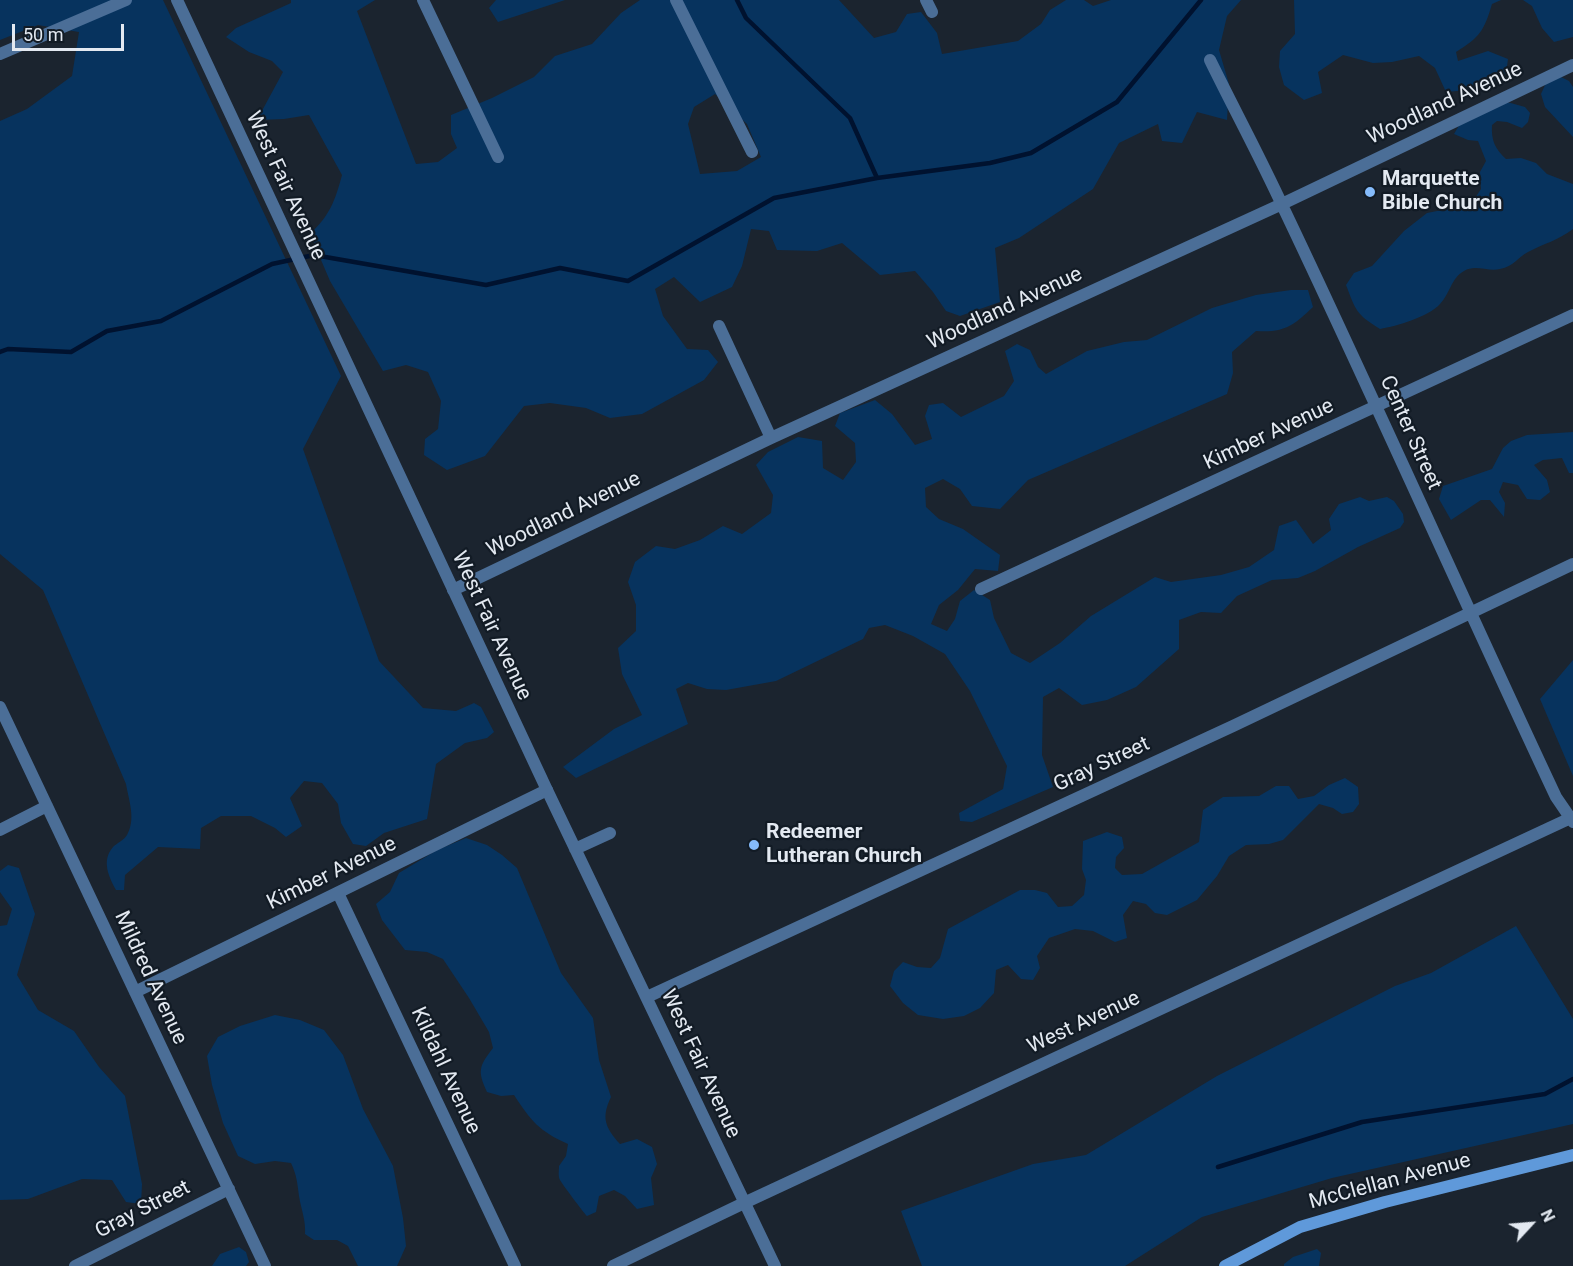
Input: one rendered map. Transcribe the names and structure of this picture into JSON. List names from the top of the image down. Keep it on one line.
{"streets":{"main road":["McClellan Avenue"],"street":["Woodland Avenue","West Fair Avenue","Center Street","Kimber Avenue","Gray Street","Mildred Avenue","West Avenue","Kildahl Avenue"]},"crossings":[["Woodland Avenue","West Fair Avenue"],["Woodland Avenue","Center Street"],["West Fair Avenue","Kimber Avenue"],["West Fair Avenue","Gray Street"],["West Fair Avenue","West Avenue"],["Center Street","Kimber Avenue"],["Center Street","Gray Street"],["Center Street","West Avenue"],["Kimber Avenue","Mildred Avenue"],["Kimber Avenue","Kildahl Avenue"],["Gray Street","Mildred Avenue"]],"places":["Marquette Bible Church","Redeemer Lutheran Church"],"scale_bar":"50 m","north":"top right"}
